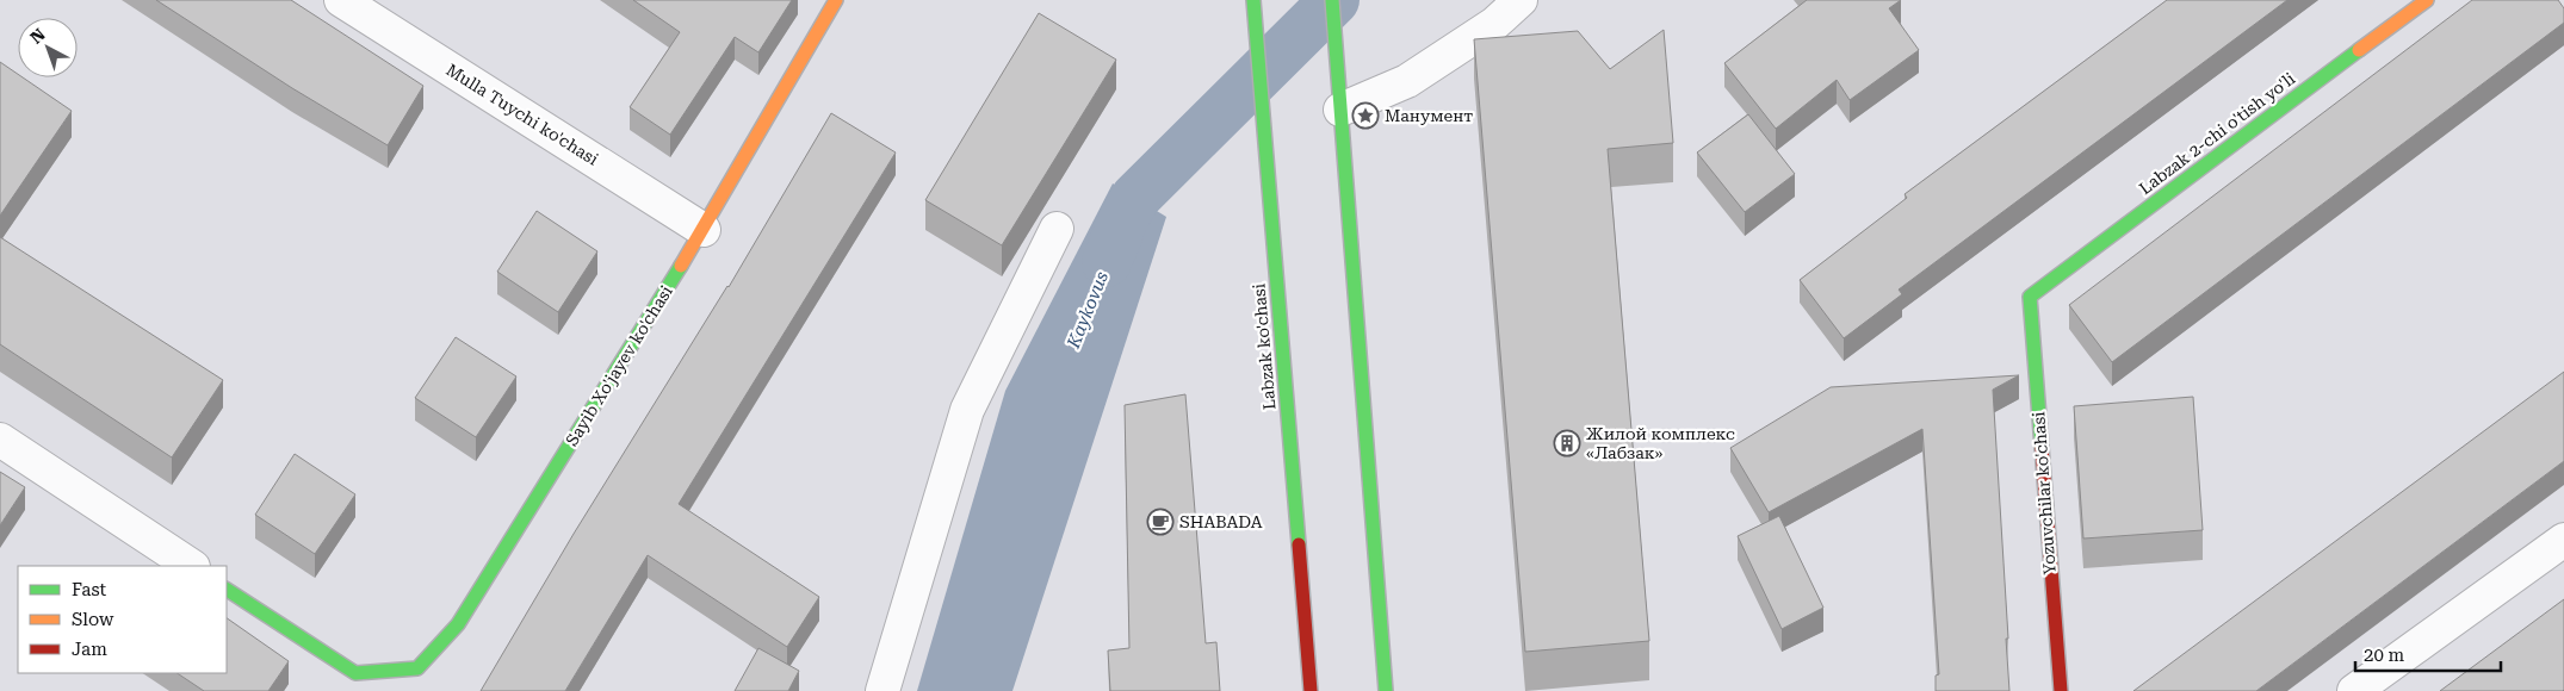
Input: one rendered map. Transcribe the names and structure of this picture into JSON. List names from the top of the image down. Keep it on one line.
{"streets":{"street":["Mulla Tuychi ko'chasi","Labzak 2-chi o'tish yo'li","Labzak ko'chasi","Sayib Xo'jayev ko'chasi","Yozuvchilar ko'chasi"]},"crossings":[["Mulla Tuychi ko'chasi","Sayib Xo'jayev ko'chasi"],["Labzak 2-chi o'tish yo'li","Yozuvchilar ko'chasi"]],"water":["Kaykovus"],"places":{"place":["Манумент"],"building":["Жилой комплекс «Лабзак»"],"cafe":["SHABADA"]},"legend":["Fast","Slow","Jam"],"scale_bar":"20 m","north":"top left"}
